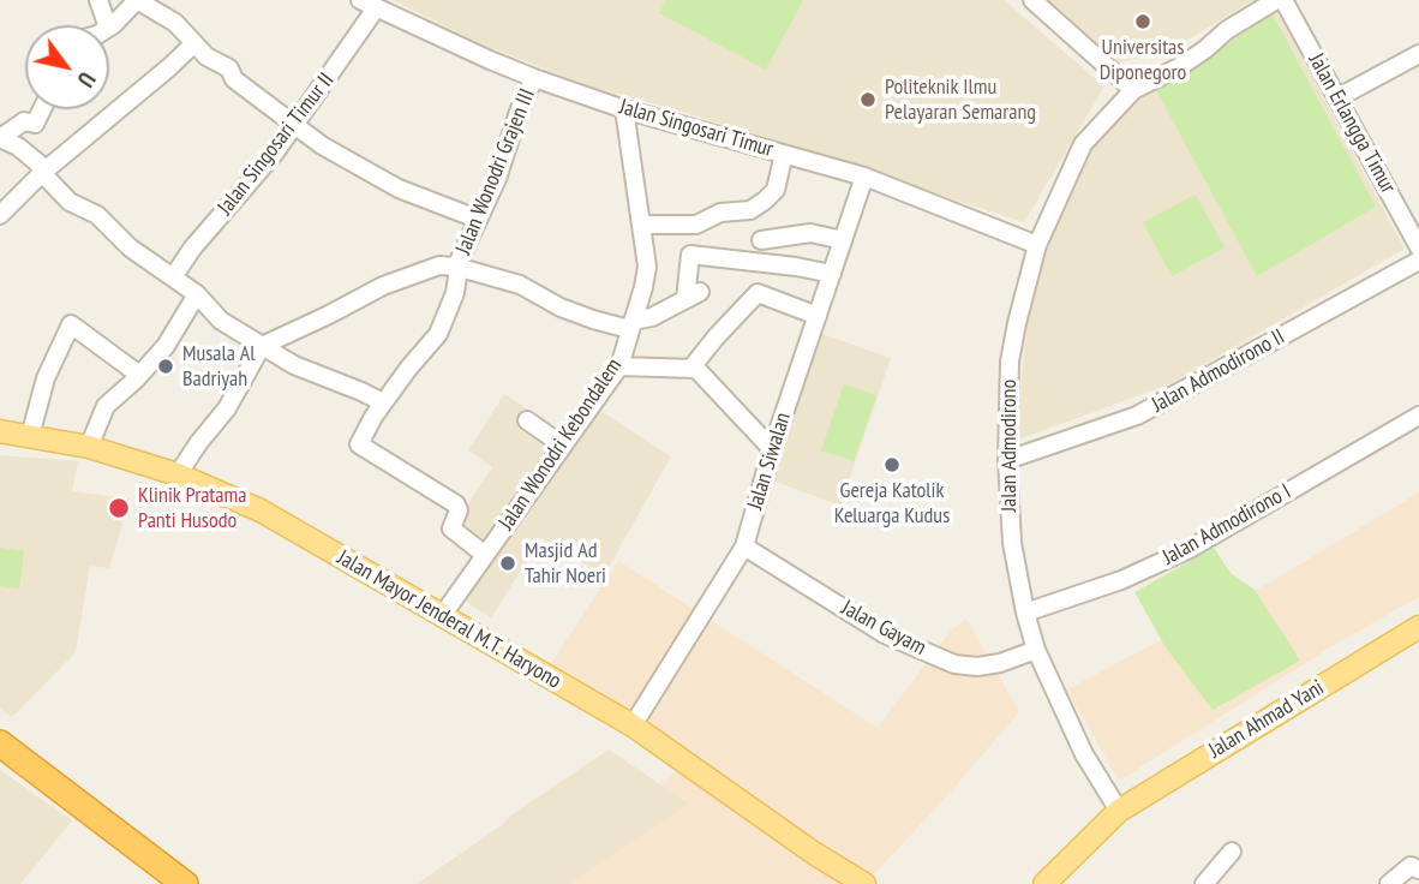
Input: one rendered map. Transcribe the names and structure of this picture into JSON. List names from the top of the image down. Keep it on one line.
{"streets":{"main road":["Jalan Mayor Jenderal M.T. Haryono","Jalan Ahmad Yani"],"street":["Jalan Erlangga Timur","Jalan Singosari Timur","Jalan Singosari Timur II","Jalan Wonodri Grajen III","Jalan Admodirono II","Jalan Wonodri Kebondalem","Jalan Admodirono","Jalan Siwalan","Jalan Admodirono I","Jalan Gayam"]},"crossings":[["Jalan Singosari Timur","Jalan Singosari Timur II"],["Jalan Singosari Timur","Jalan Wonodri Grajen III"],["Jalan Singosari Timur","Jalan Wonodri Kebondalem"],["Jalan Singosari Timur","Jalan Admodirono"],["Jalan Singosari Timur","Jalan Siwalan"],["Jalan Wonodri Grajen III","Jalan Wonodri Kebondalem"],["Jalan Admodirono II","Jalan Admodirono"],["Jalan Wonodri Kebondalem","Jalan Mayor Jenderal M.T. Haryono"],["Jalan Admodirono","Jalan Admodirono I"],["Jalan Admodirono","Jalan Gayam"],["Jalan Admodirono","Jalan Ahmad Yani"],["Jalan Siwalan","Jalan Mayor Jenderal M.T. Haryono"],["Jalan Siwalan","Jalan Gayam"]],"places":["Universitas Diponegoro","Politeknik Ilmu Pelayaran Semarang","Musala Al Badriyah","Gereja Katolik Keluarga Kudus","Klinik Pratama Panti Husodo","Masjid Ad Tahir Noeri"],"north":"bottom right"}
